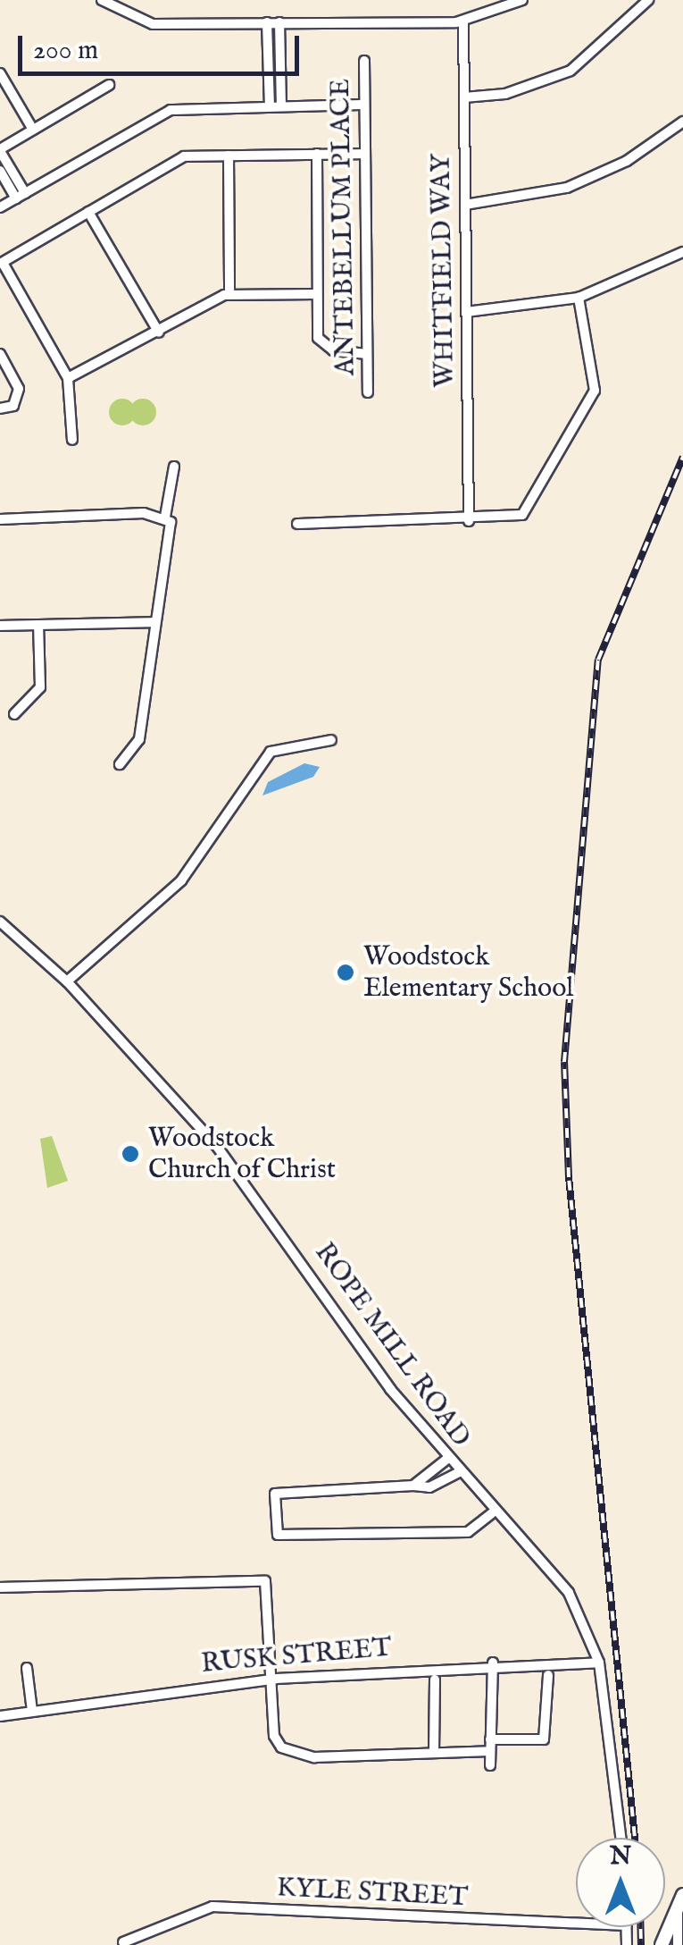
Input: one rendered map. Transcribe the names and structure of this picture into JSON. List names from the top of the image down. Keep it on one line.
{"streets":{"street":["ANTEBELLUM PLACE","WHITFIELD WAY","ROPE MILL ROAD","RUSK STREET","KYLE STREET"]},"crossings":[["ROPE MILL ROAD","RUSK STREET"]],"places":["Woodstock Elementary School","Woodstock Church of Christ"],"scale_bar":"200 m","north":"top"}
